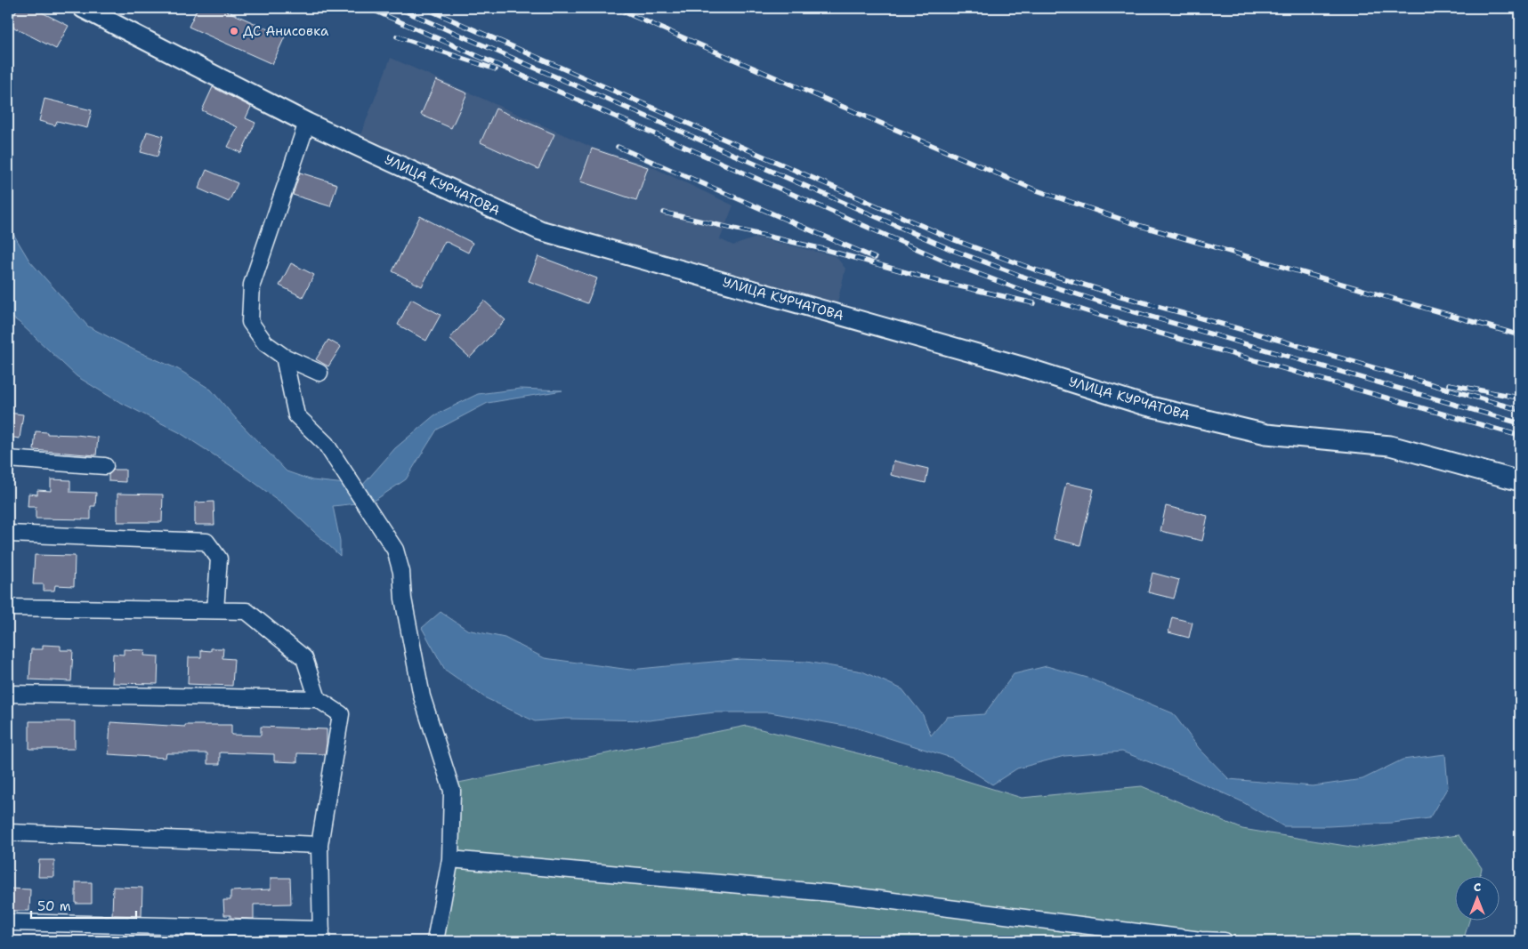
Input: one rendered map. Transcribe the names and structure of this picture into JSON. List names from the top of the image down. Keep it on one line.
{"streets":{"street":["УЛИЦА КУРЧАТОВА"]},"places":["ДС Анисовка"],"scale_bar":"50 m","north":"top"}
